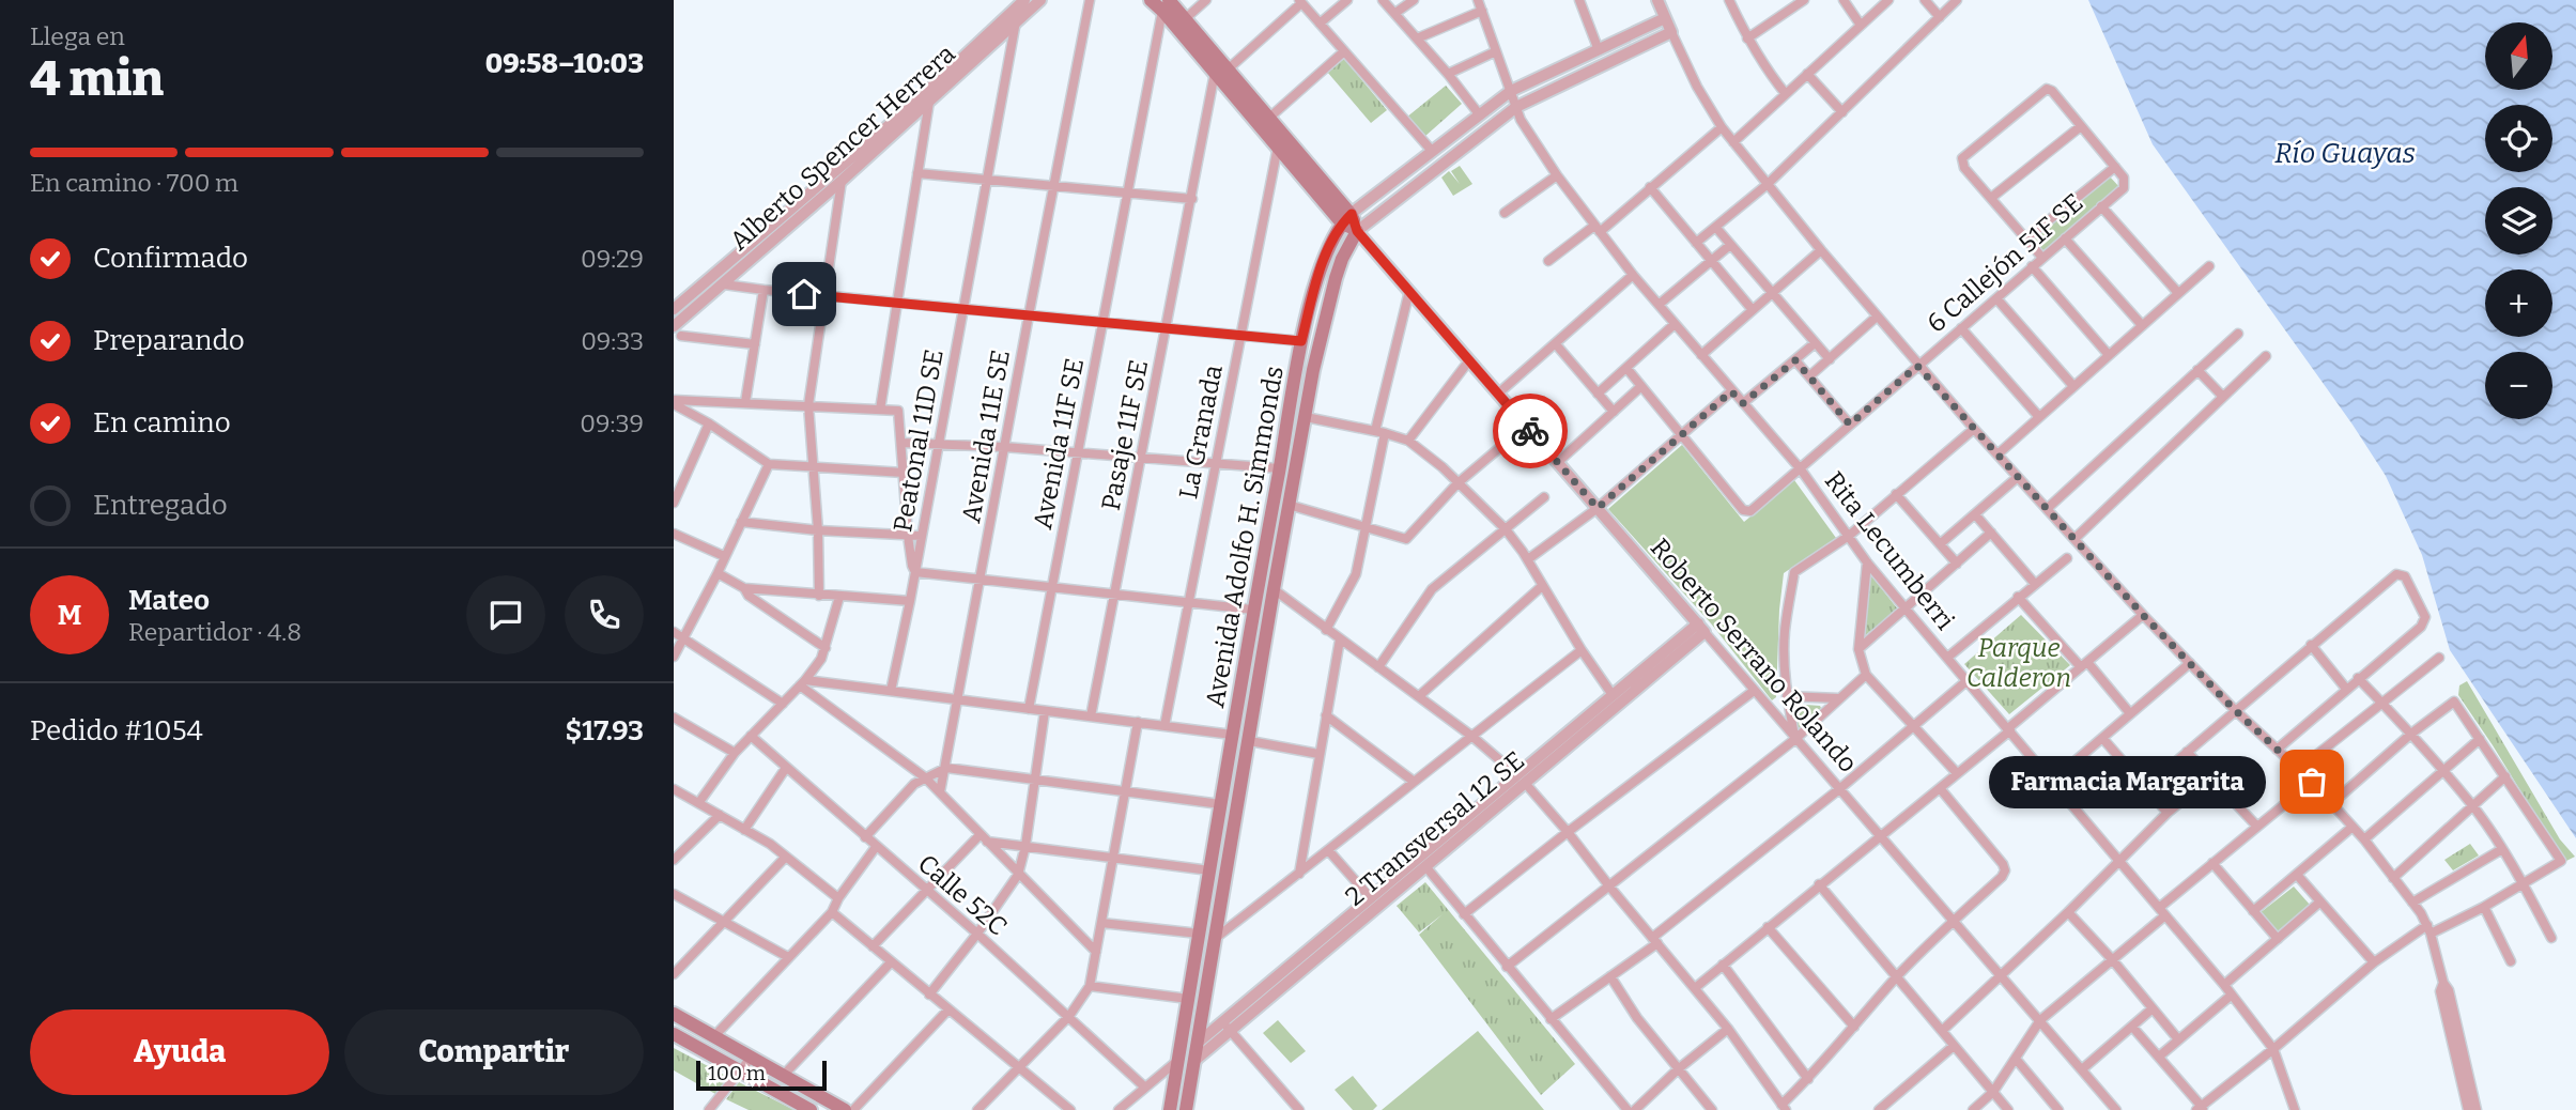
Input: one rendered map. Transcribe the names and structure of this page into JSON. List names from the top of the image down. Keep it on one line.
{"streets":{"main road":["Avenida Adolfo H. Simmonds","Roberto Serrano Rolando"],"street":["Alberto Spencer Herrera","6 Callejón 51F SE","La Granada","Pasaje 11F SE","Avenida 11E SE","Peatonal 11D SE","Avenida 11F SE","Rita Lecumberri","2 Transversal 12 SE","Calle 52C"]},"crossings":[["Alberto Spencer Herrera","Peatonal 11D SE"],["6 Callejón 51F SE","Rita Lecumberri"],["La Granada","Roberto Serrano Rolando"],["Pasaje 11F SE","Roberto Serrano Rolando"],["Avenida 11F SE","Roberto Serrano Rolando"],["Avenida Adolfo H. Simmonds","Rita Lecumberri"],["Avenida Adolfo H. Simmonds","Roberto Serrano Rolando"],["Avenida Adolfo H. Simmonds","2 Transversal 12 SE"],["Roberto Serrano Rolando","2 Transversal 12 SE"]],"water":["Río Guayas"],"parks":["Parque Calderon"],"places":["Farmacia Margarita"],"scale_bar":"100 m","north":"top","page":{"heading":["4 min","Llega en","09:58–10:03"],"panel":["Mateo","Repartidor · 4.8","Pedido #1054","$17.93"],"map_buttons":["+","−"],"bar":"En camino · 700 m","list":[["Confirmado","09:29"],["Preparando","09:33"],["En camino","09:39"],"Entregado"],"round":"M","bubble":"Farmacia Margarita","buttons":["Ayuda","Compartir"],"scale":"100 m"}}
